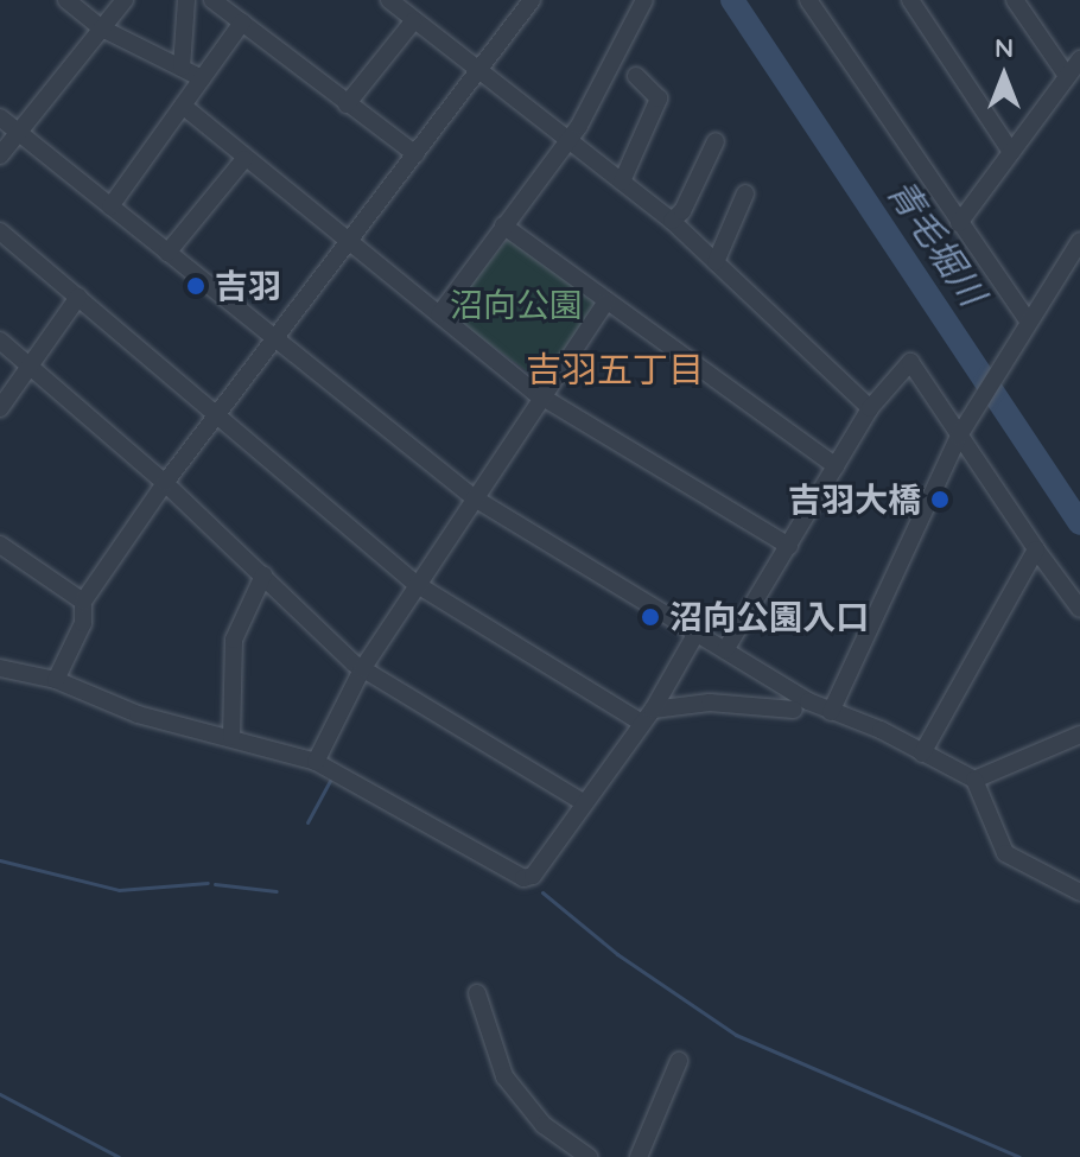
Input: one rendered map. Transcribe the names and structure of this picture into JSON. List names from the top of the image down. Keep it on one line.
{"districts":["吉羽五丁目"],"water":["青毛堀川"],"parks":["沼向公園"],"places":["吉羽","吉羽大橋","沼向公園入口"],"north":"top"}
